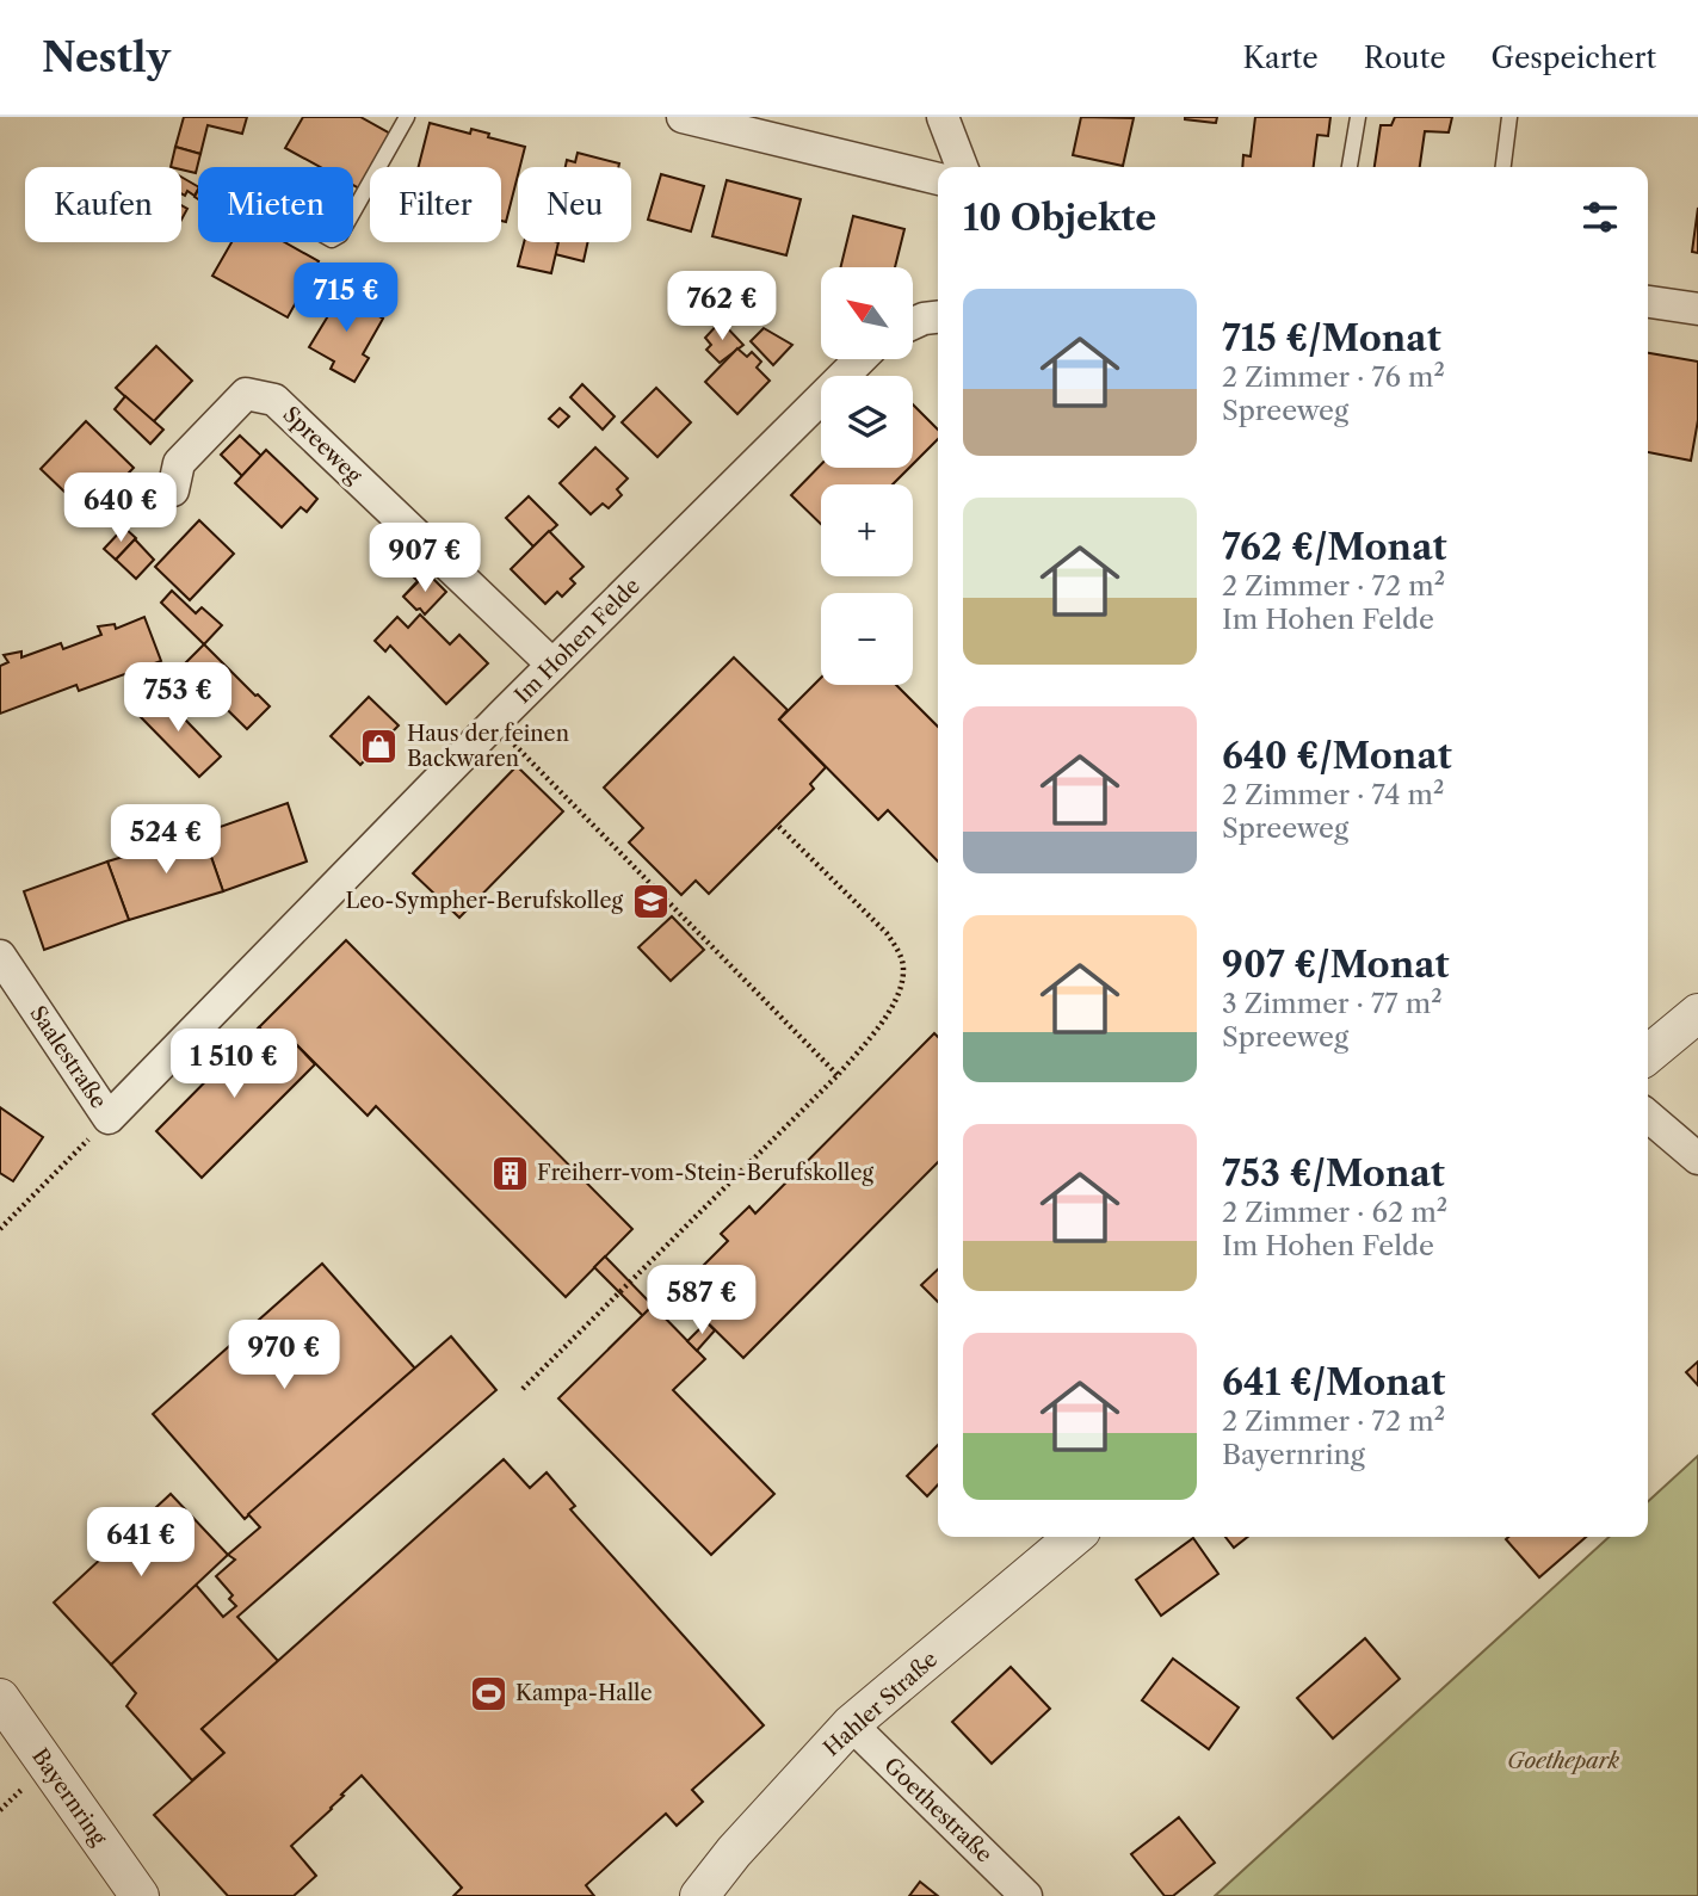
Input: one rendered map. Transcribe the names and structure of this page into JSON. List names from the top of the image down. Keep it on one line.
{"streets":{"street":["Spreeweg","Im Hohen Felde","Saalestraße","Hahler Straße","Bayernring","Goethestraße"]},"crossings":[["Spreeweg","Im Hohen Felde"],["Im Hohen Felde","Saalestraße"],["Hahler Straße","Goethestraße"]],"parks":["Goethepark"],"places":{"shop":["Haus der feinen Backwaren"],"school or university":["Leo-Sympher-Berufskolleg"],"building":["Freiherr-vom-Stein-Berufskolleg"],"sports":["Kampa-Halle"]},"north":"top left","page":{"header":"Nestly","nav":["Karte","Route","Gespeichert"],"chip":["Kaufen","Mieten","Filter","Neu"],"heading":"10 Objekte","price":["715 €","762 €","640 €","907 €","753 €","524 €","1 510 €","587 €","970 €","641 €"],"map_buttons":["+","−"],"list":[{"name":"715 €/Monat","note":"2 Zimmer · 76 m² · Spreeweg"},{"name":"762 €/Monat","note":"2 Zimmer · 72 m² · Im Hohen Felde"},{"name":"640 €/Monat","note":"2 Zimmer · 74 m² · Spreeweg"},{"name":"907 €/Monat","note":"3 Zimmer · 77 m² · Spreeweg"},{"name":"753 €/Monat","note":"2 Zimmer · 62 m² · Im Hohen Felde"},{"name":"641 €/Monat","note":"2 Zimmer · 72 m² · Bayernring"}]}}
